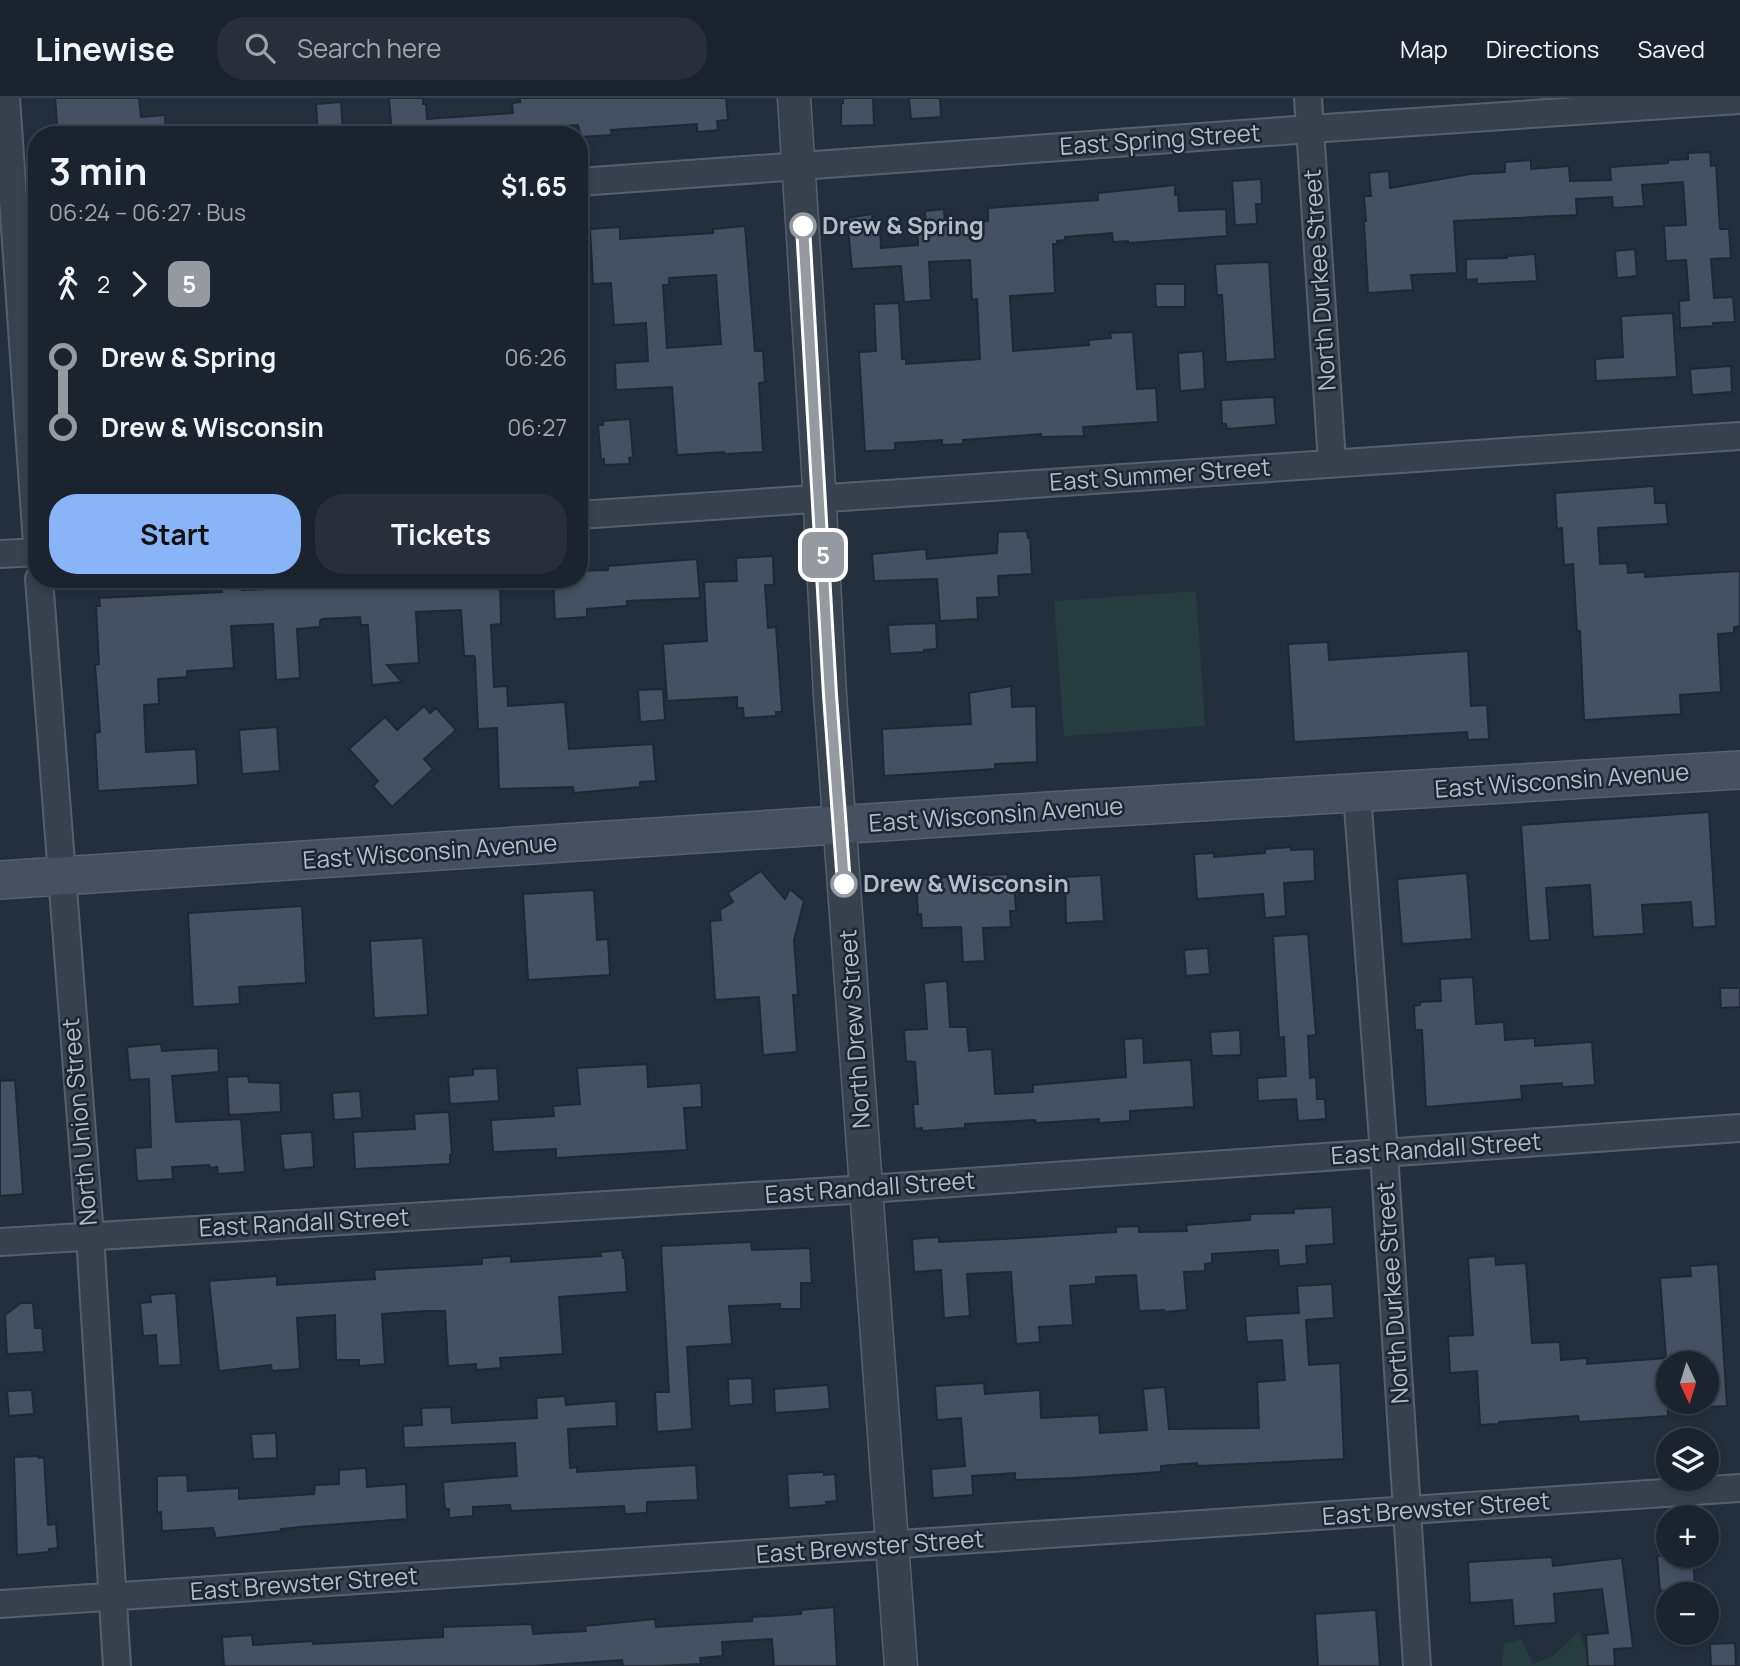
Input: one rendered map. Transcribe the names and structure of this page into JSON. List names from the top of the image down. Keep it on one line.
{"streets":{"main road":["East Wisconsin Avenue"],"street":["East Spring Street","North Durkee Street","East Summer Street","North Drew Street","North Union Street","East Randall Street","East Brewster Street"]},"crossings":[["East Spring Street","North Durkee Street"],["East Spring Street","North Drew Street"],["North Durkee Street","East Summer Street"],["North Durkee Street","East Wisconsin Avenue"],["North Durkee Street","East Randall Street"],["North Durkee Street","East Brewster Street"],["East Summer Street","North Drew Street"],["East Wisconsin Avenue","North Drew Street"],["East Wisconsin Avenue","North Union Street"],["North Drew Street","East Randall Street"],["North Drew Street","East Brewster Street"],["North Union Street","East Randall Street"],["North Union Street","East Brewster Street"]],"places":["Drew & Spring","Drew & Wisconsin"],"lines":["bus line 5"],"north":"bottom","page":{"header":"Linewise","search":"Search here","nav":["Map","Directions","Saved"],"on_map":"5","heading":["3 min","06:24 – 06:27 · Bus","$1.65"],"legs":["2","5"],"list":[{"name":"Drew & Spring","value":"06:26"},{"name":"Drew & Wisconsin","value":"06:27"}],"buttons":["Start","Tickets"],"map_buttons":["+","−"]}}
